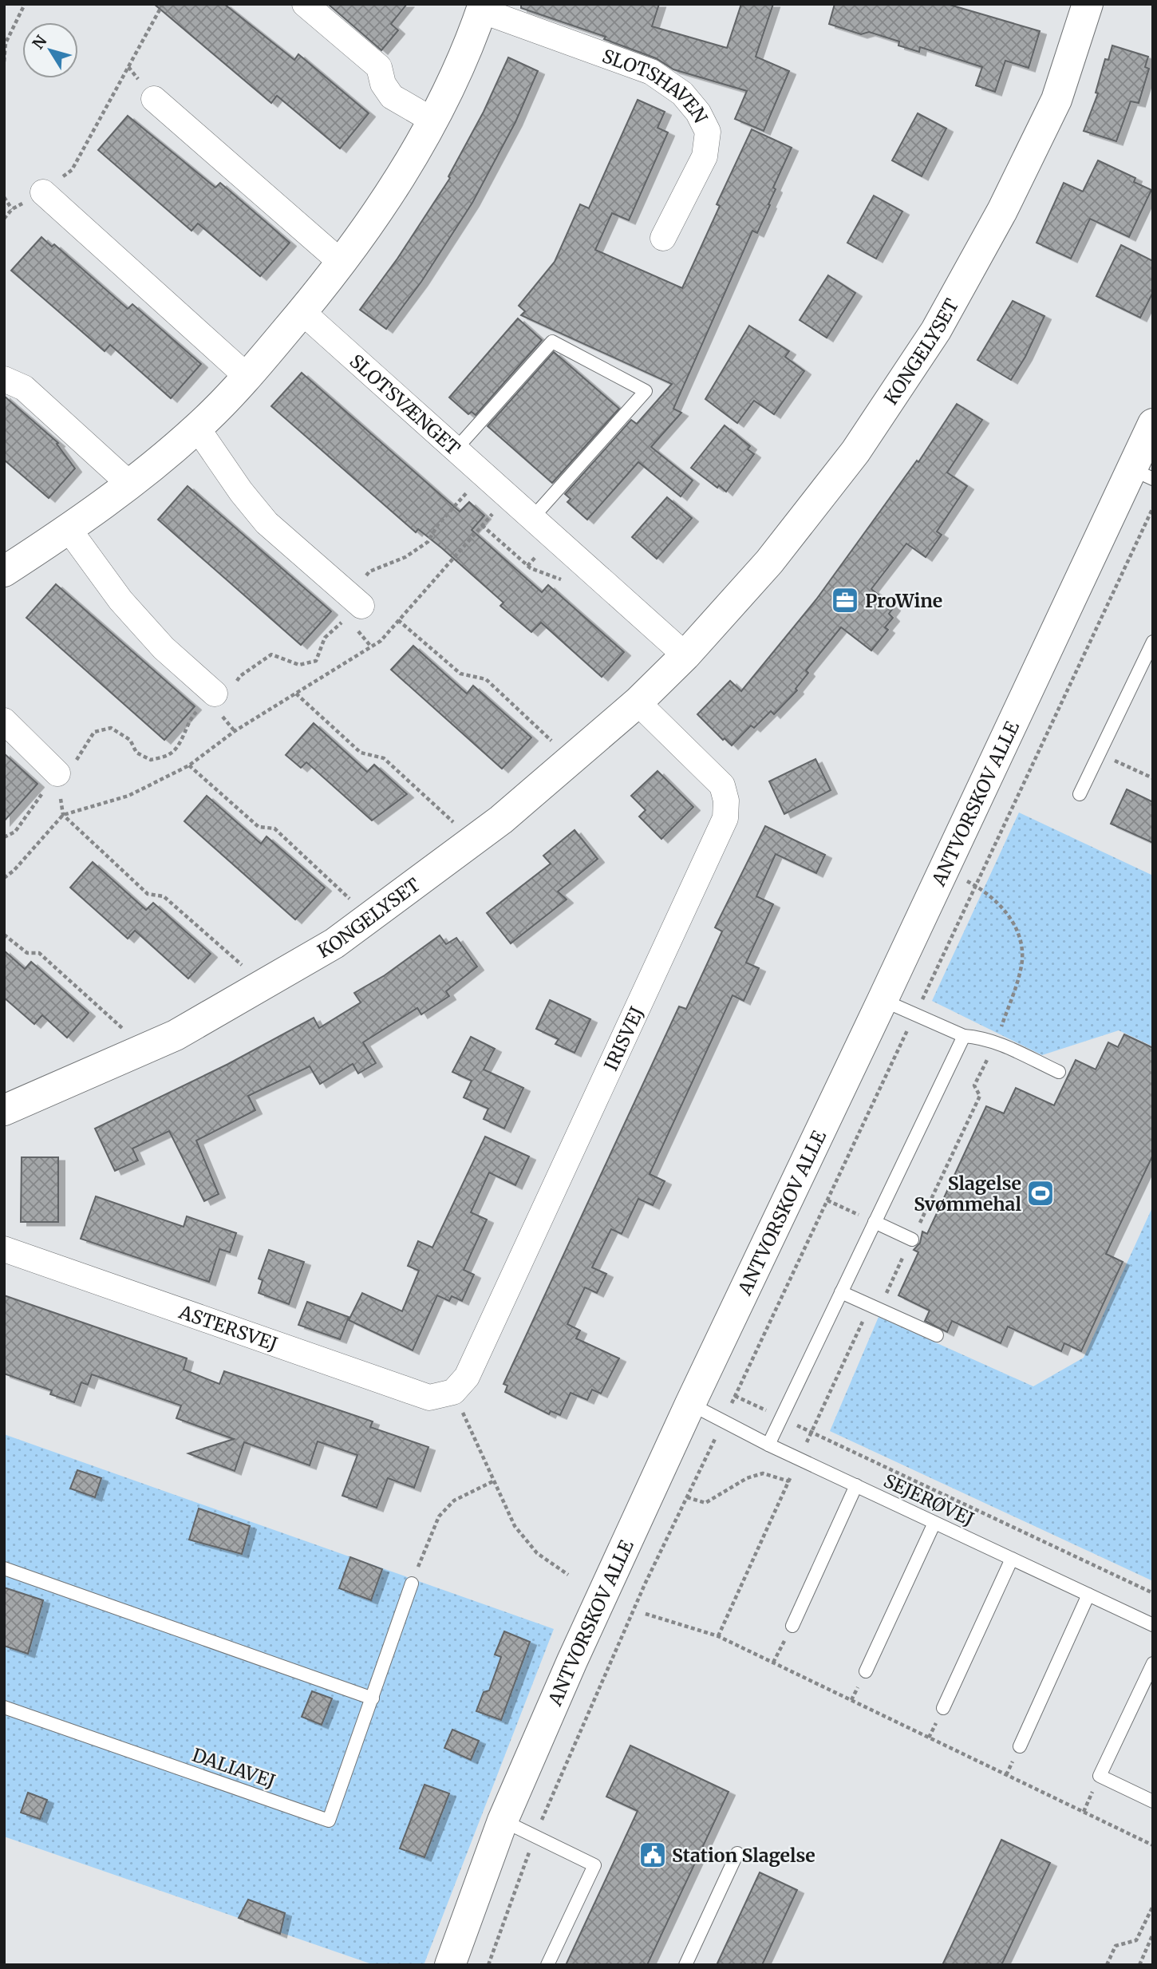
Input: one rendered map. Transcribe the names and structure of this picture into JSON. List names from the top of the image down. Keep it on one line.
{"streets":{"street":["SLOTSHAVEN","KONGELYSET","SLOTSVÆNGET","ANTVORSKOV ALLE","IRISVEJ","ASTERSVEJ"],"lane":["SEJERØVEJ","DALIAVEJ"]},"crossings":[["KONGELYSET","IRISVEJ"],["ANTVORSKOV ALLE","SEJERØVEJ"],["IRISVEJ","ASTERSVEJ"]],"places":{"office":["ProWine"],"sports":["Slagelse Svømmehal"],"public building":["Station Slagelse"]},"north":"top left"}
